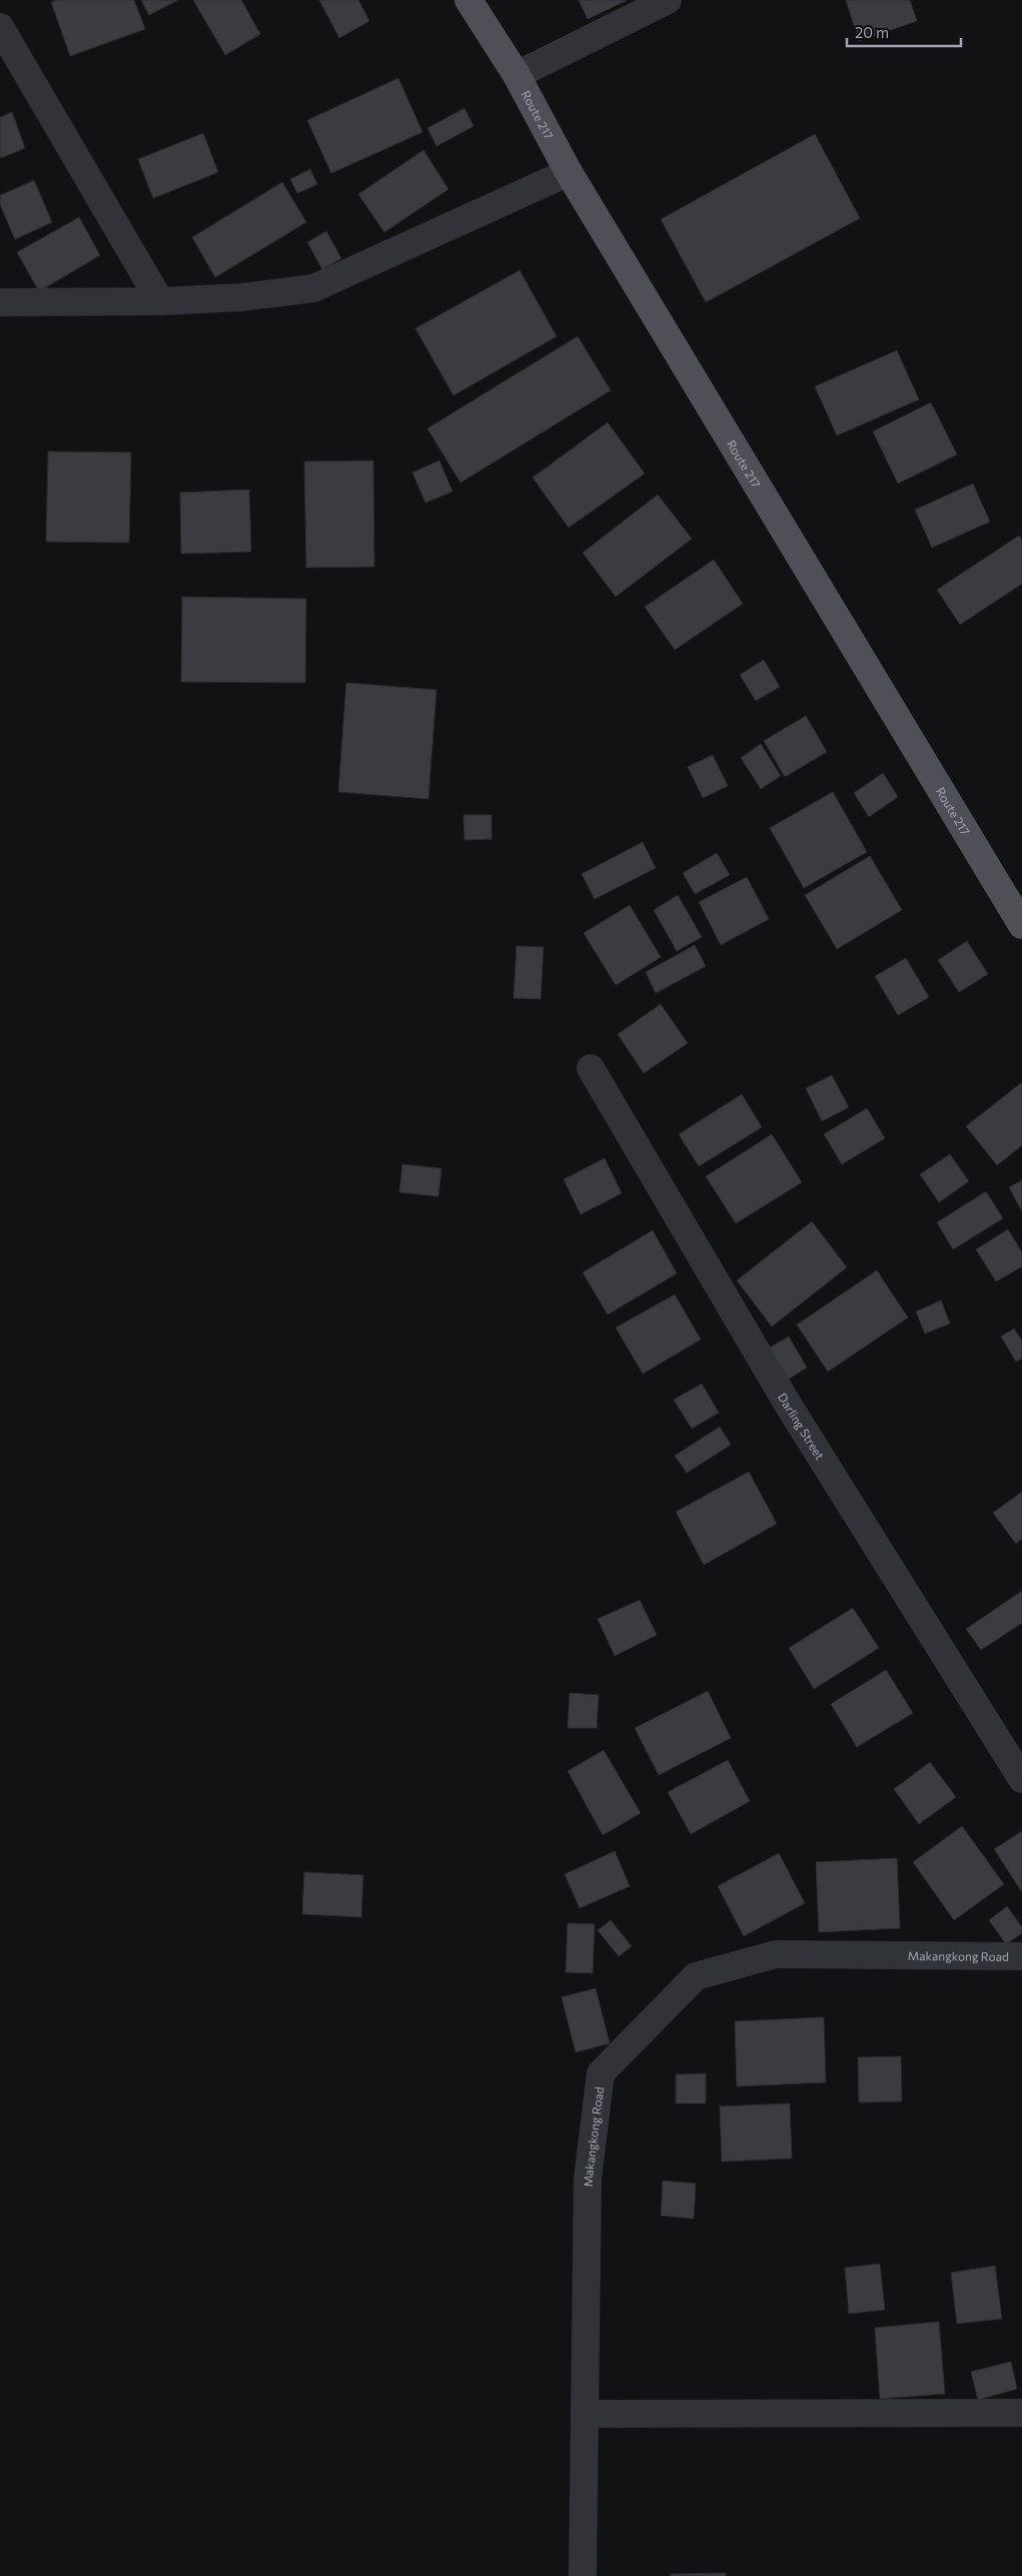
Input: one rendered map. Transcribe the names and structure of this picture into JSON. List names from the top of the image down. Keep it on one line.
{"streets":{"main road":["Route 217"],"street":["Darling Street","Makangkong Road"]},"scale_bar":"20 m"}
